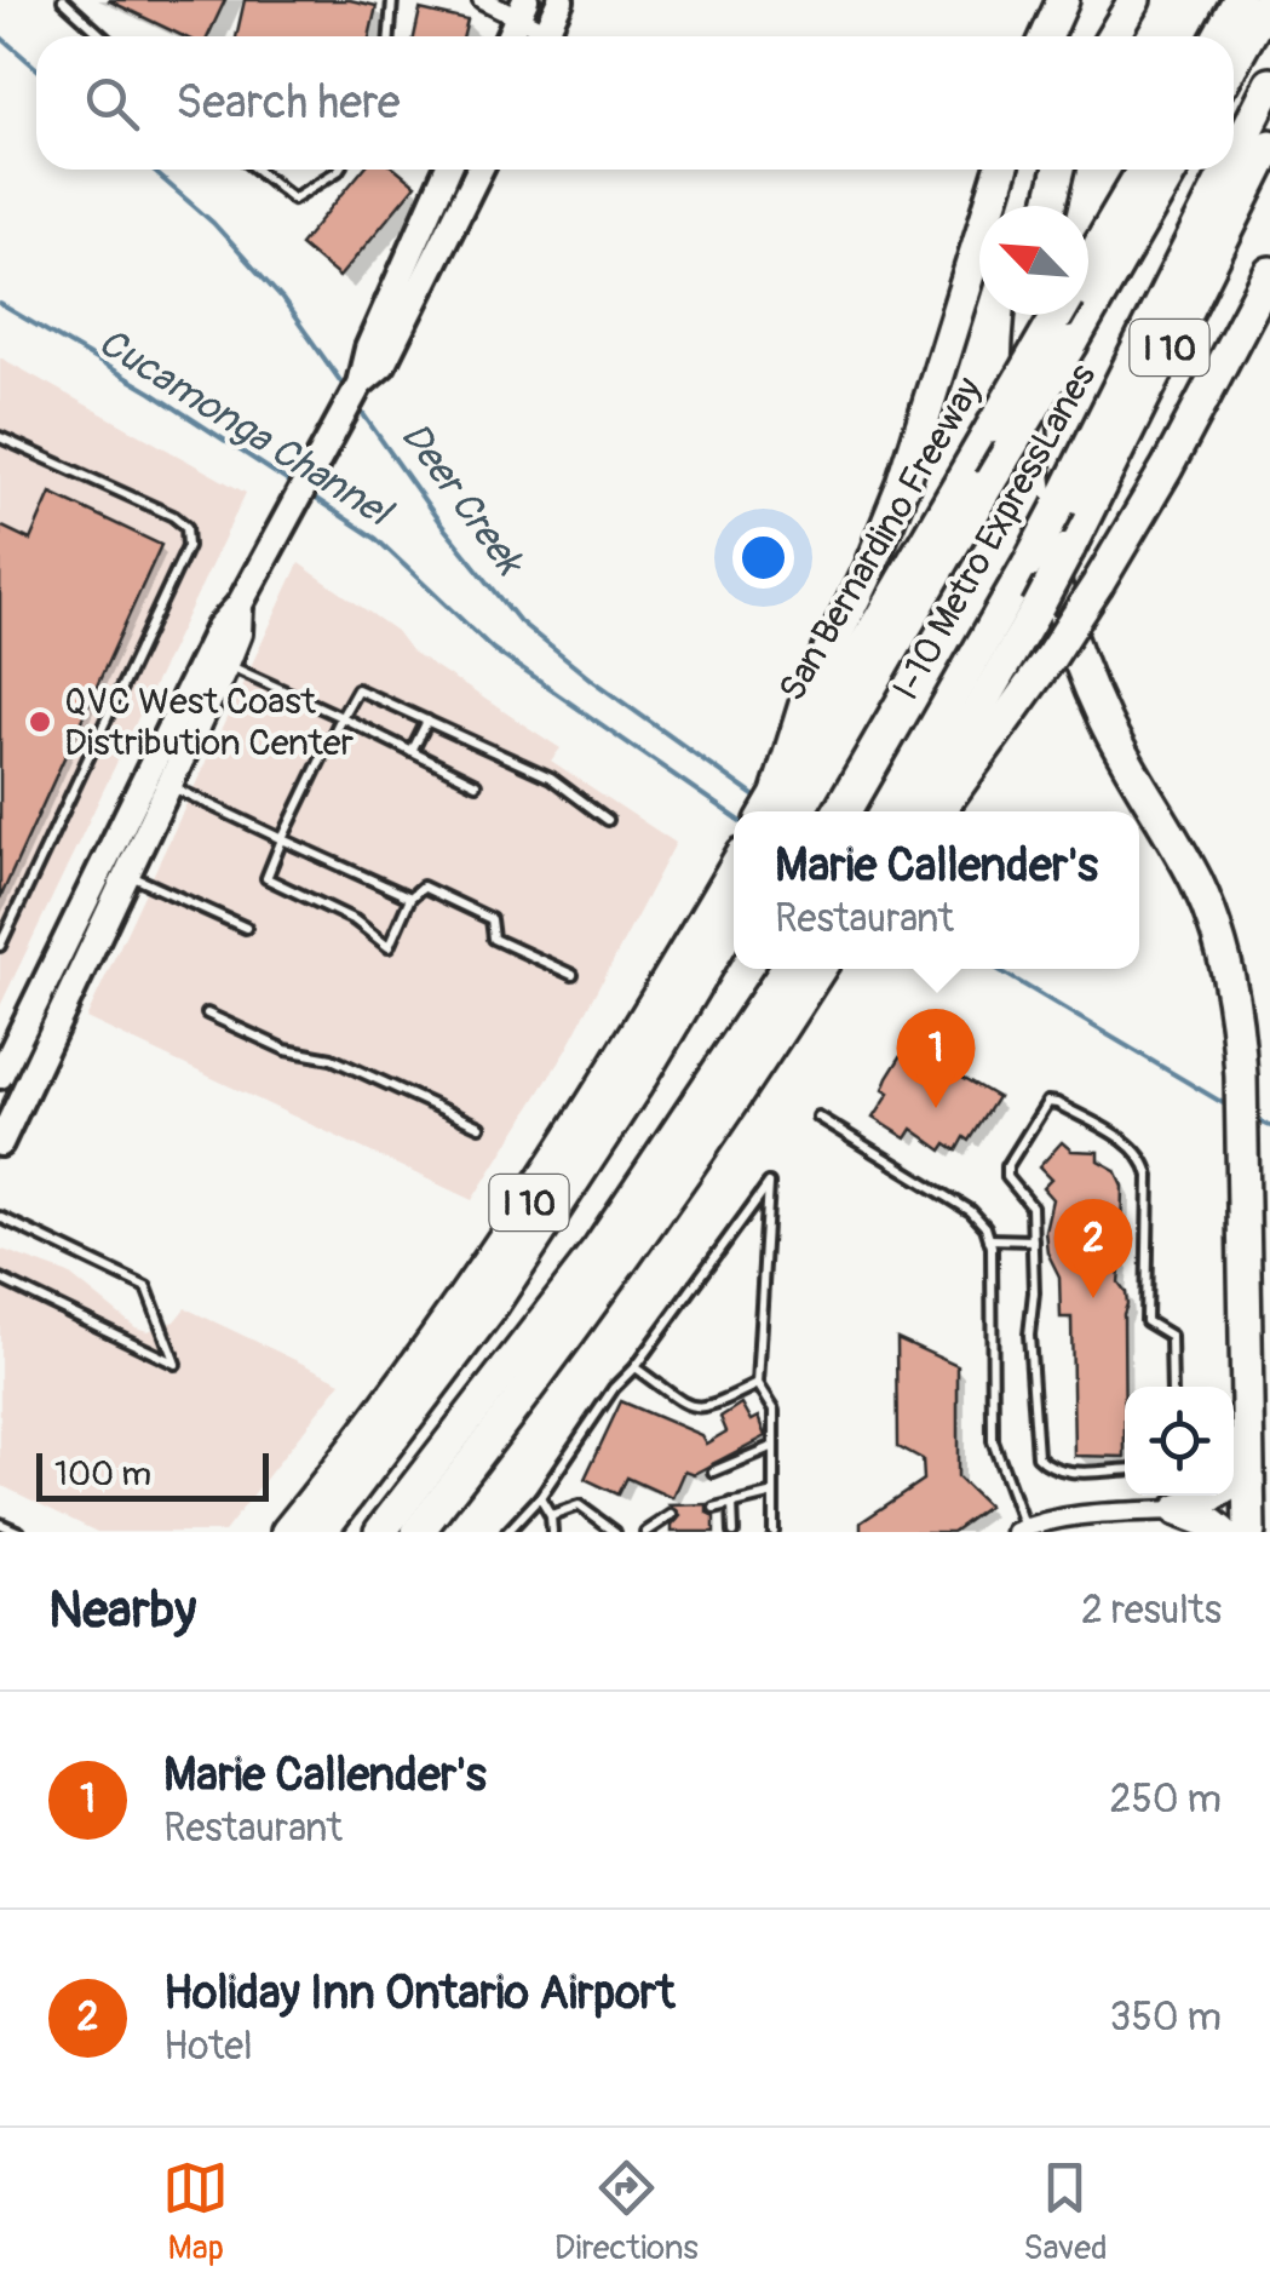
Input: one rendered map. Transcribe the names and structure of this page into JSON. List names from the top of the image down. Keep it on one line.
{"streets":{"highway":["I 10","I-10 Metro ExpressLanes","San Bernardino Freeway"]},"crossings":[["I-10 Metro ExpressLanes","San Bernardino Freeway"]],"water":["Cucamonga Channel","Deer Creek"],"places":["QVC West Coast Distribution Center"],"scale_bar":"100 m","north":"top left","page":{"search":"Search here","popup":["Marie Callender's","Restaurant"],"pins":["1","2"],"scale":"100 m","heading":["Nearby","2 results"],"list":[{"mark":"1","name":"Marie Callender's","note":"Restaurant","value":"250 m"},{"mark":"2","name":"Holiday Inn Ontario Airport","note":"Hotel","value":"350 m"}],"nav":["Map","Directions","Saved"]}}
